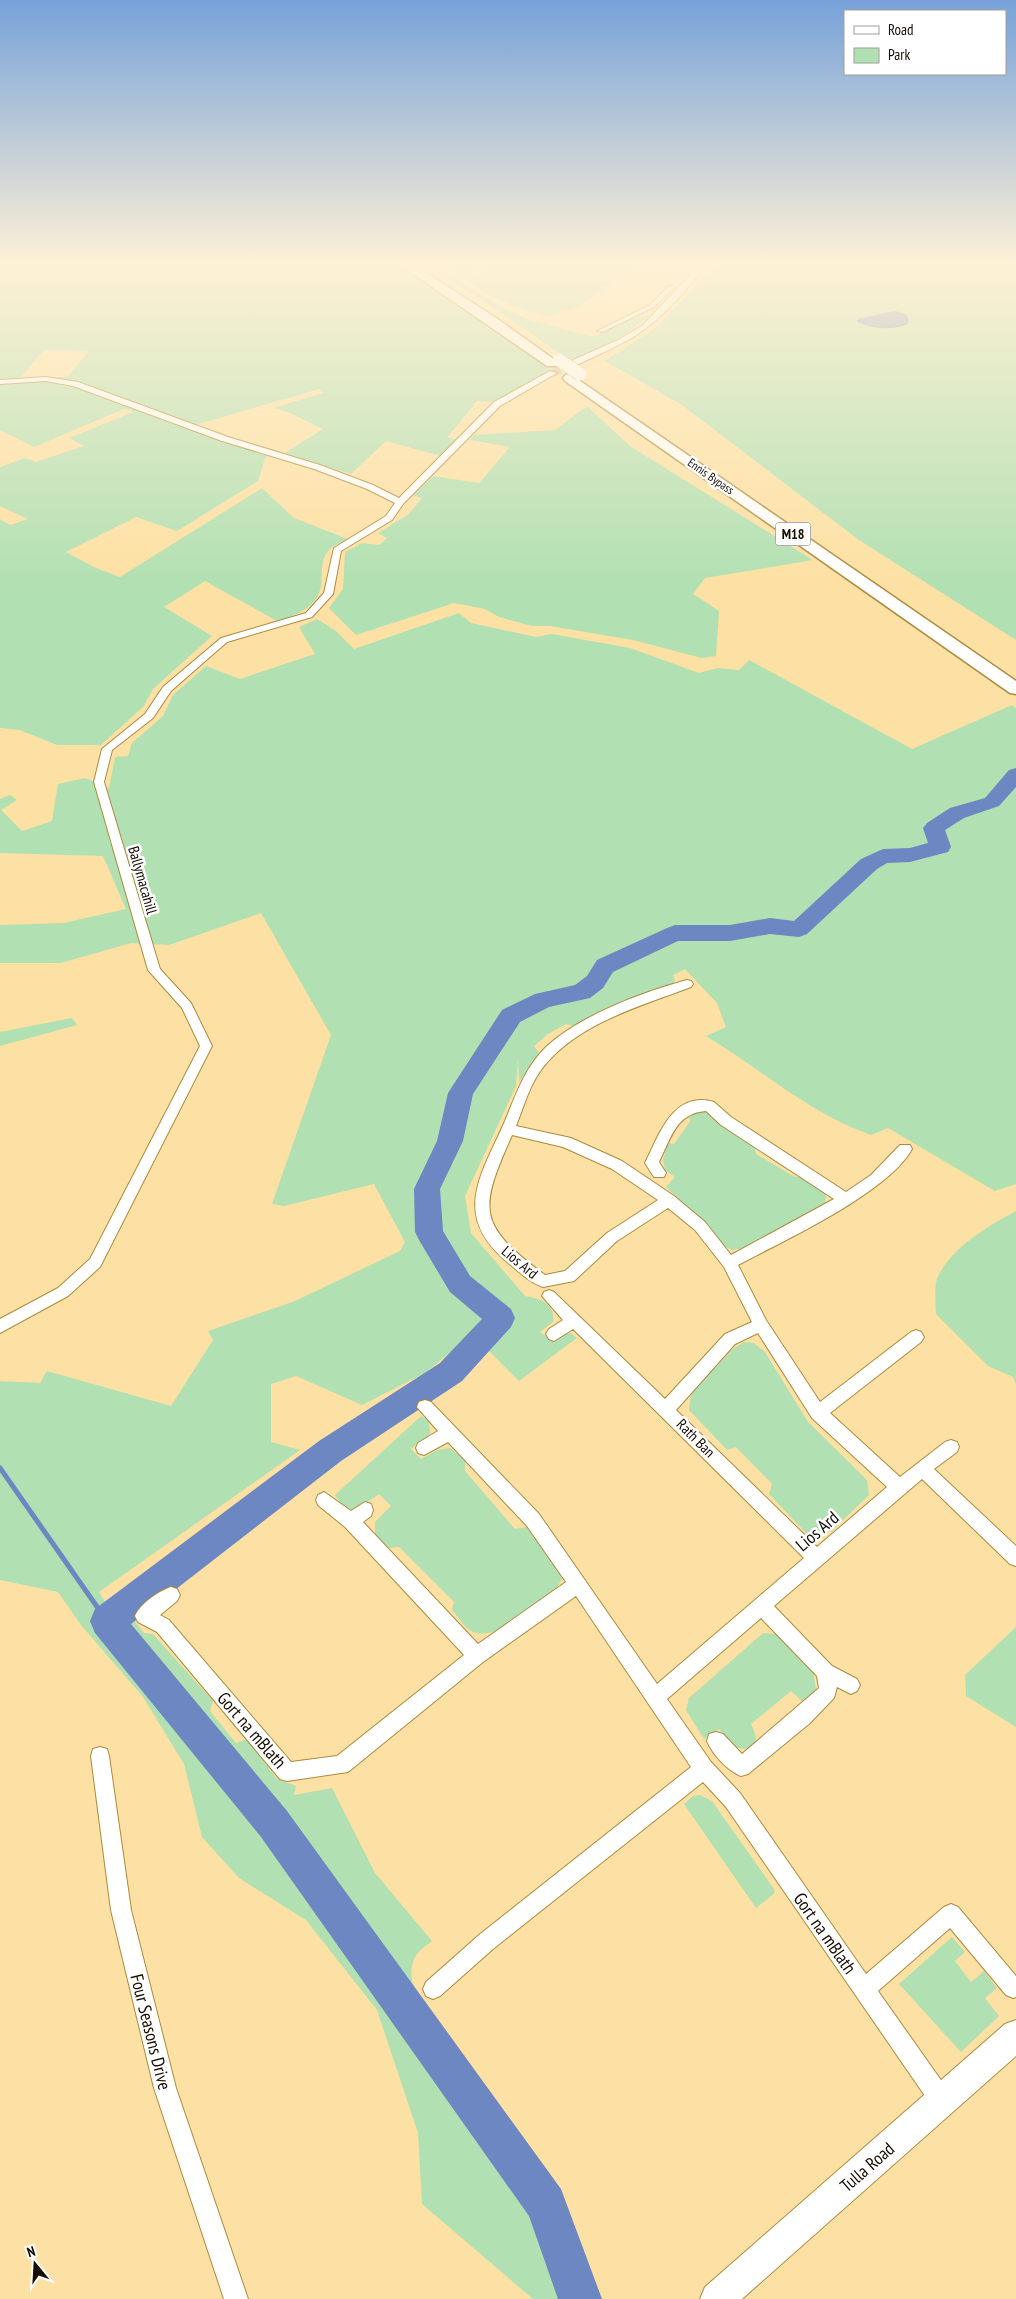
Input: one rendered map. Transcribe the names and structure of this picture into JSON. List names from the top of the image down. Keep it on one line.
{"streets":{"highway":["Ennis Bypass","M18"],"main road":["Tulla Road"],"street":["Ballymacahill","Lios Ard","Rath Ban","Gort na mBlath","Four Seasons Drive"]},"crossings":[["Lios Ard","Rath Ban"],["Gort na mBlath","Tulla Road"]],"legend":["Road","Park"],"north":"top"}
